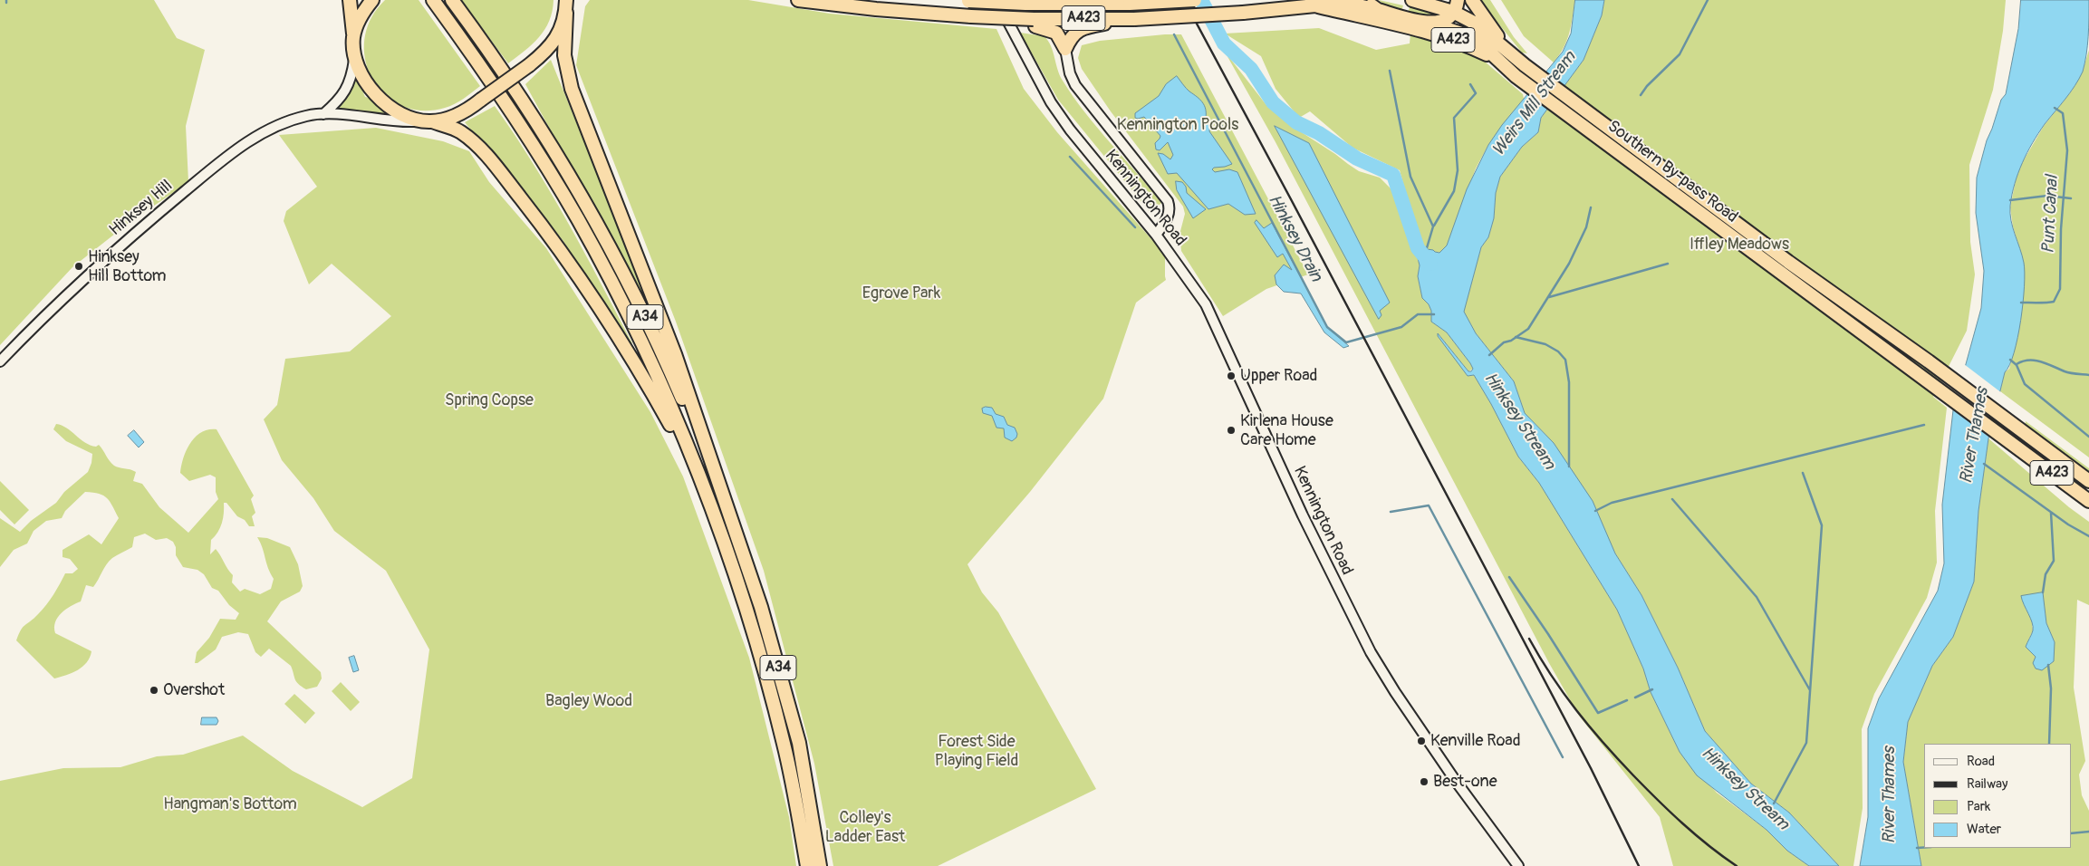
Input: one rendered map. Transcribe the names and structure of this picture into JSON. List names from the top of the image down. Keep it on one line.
{"streets":{"highway":["A423","Southern By-pass Road","A34"],"street":["Kennington Road","Hinksey Hill"]},"crossings":[["A423","Southern By-pass Road"]],"water":["Weirs Mill Stream","Punt Canal","Hinksey Drain","Hinksey Stream","River Thames"],"parks":["Kennington Pools","Iffley Meadows","Egrove Park","Spring Copse","Bagley Wood","Forest Side Playing Field","Hangman's Bottom","Colley's Ladder East"],"places":["Hinksey Hill Bottom","Upper Road","Kirlena House Care Home","Overshot","Kenville Road","Best-one"],"legend":["Road","Railway","Park","Water"]}
